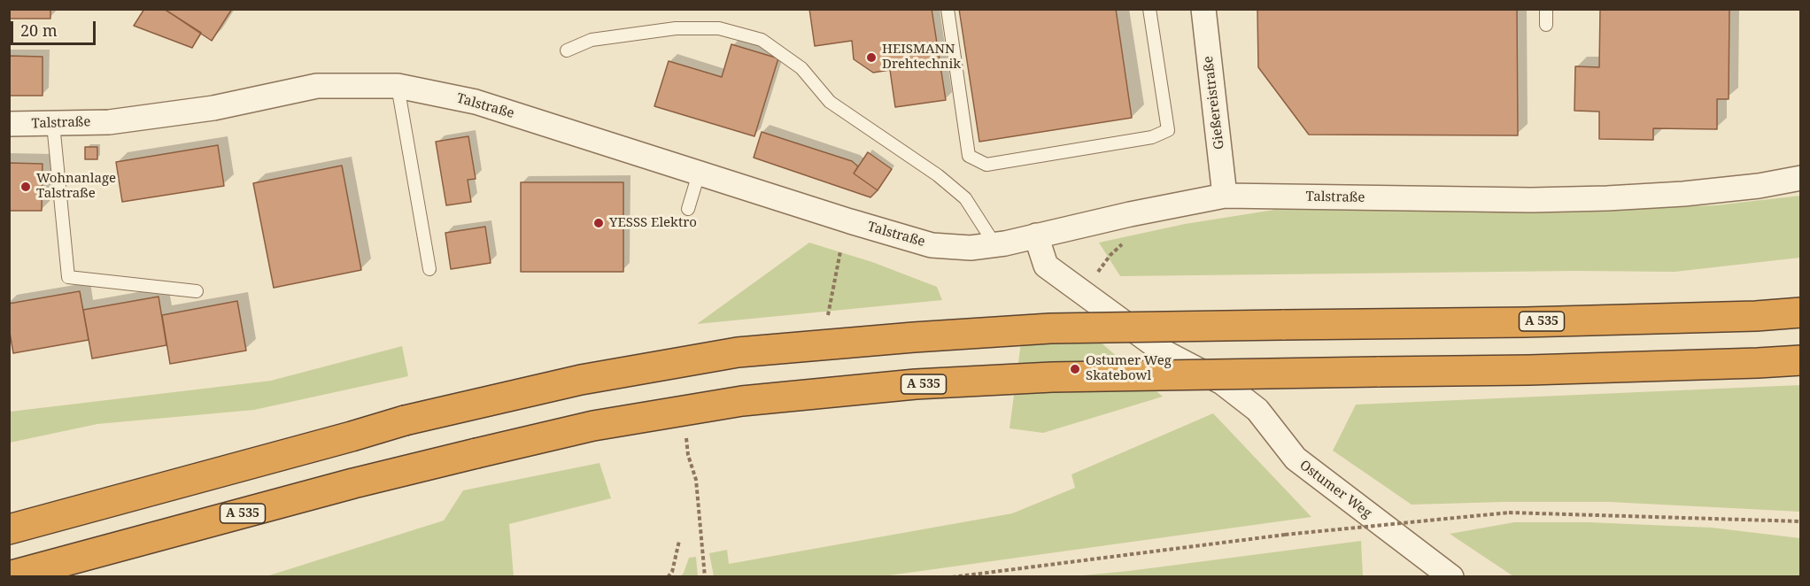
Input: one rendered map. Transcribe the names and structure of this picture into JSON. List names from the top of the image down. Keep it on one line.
{"streets":{"highway":["A 535"],"street":["Gießereistraße","Talstraße","Ostumer Weg"]},"crossings":[["Gießereistraße","Talstraße"],["Talstraße","Ostumer Weg"]],"places":["HEISMANN Drehtechnik","Wohnanlage Talstraße","YESSS Elektro","Ostumer Weg Skatebowl"],"scale_bar":"20 m"}
